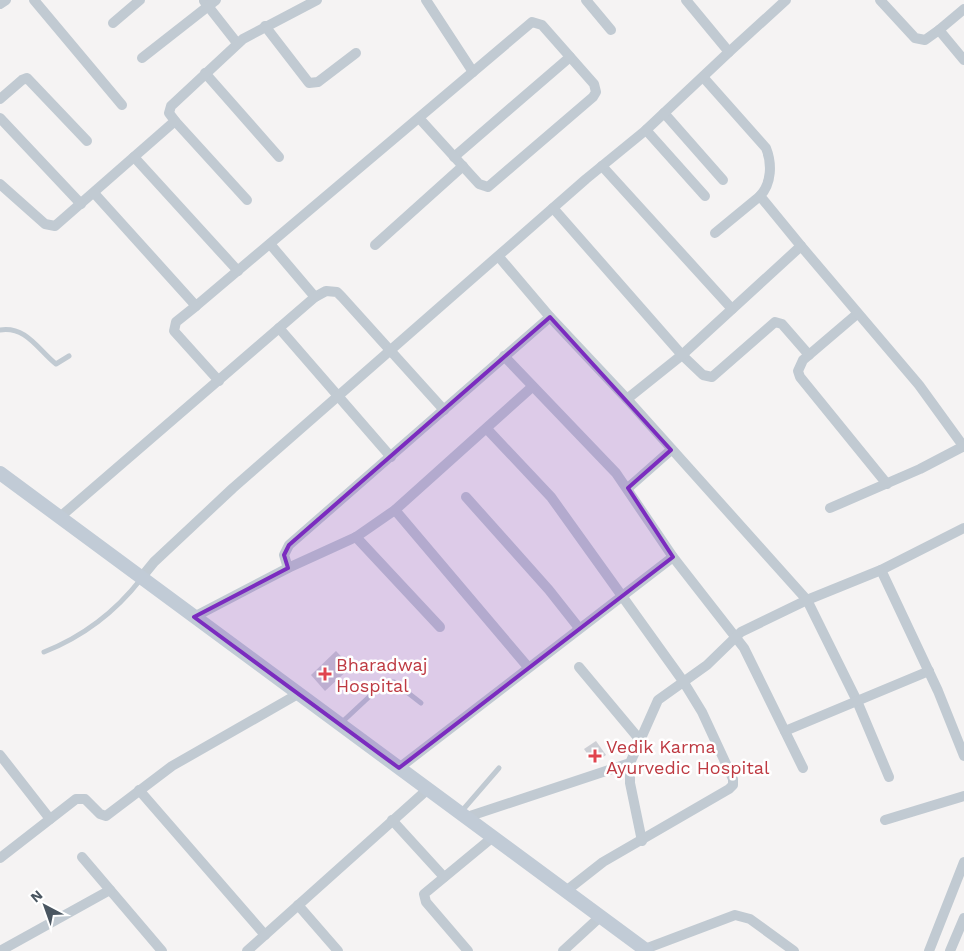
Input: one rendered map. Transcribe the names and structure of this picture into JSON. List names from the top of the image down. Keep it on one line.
{"places":{"health":["Bharadwaj Hospital","Vedik Karma Ayurvedic Hospital"]},"north":"top left"}
